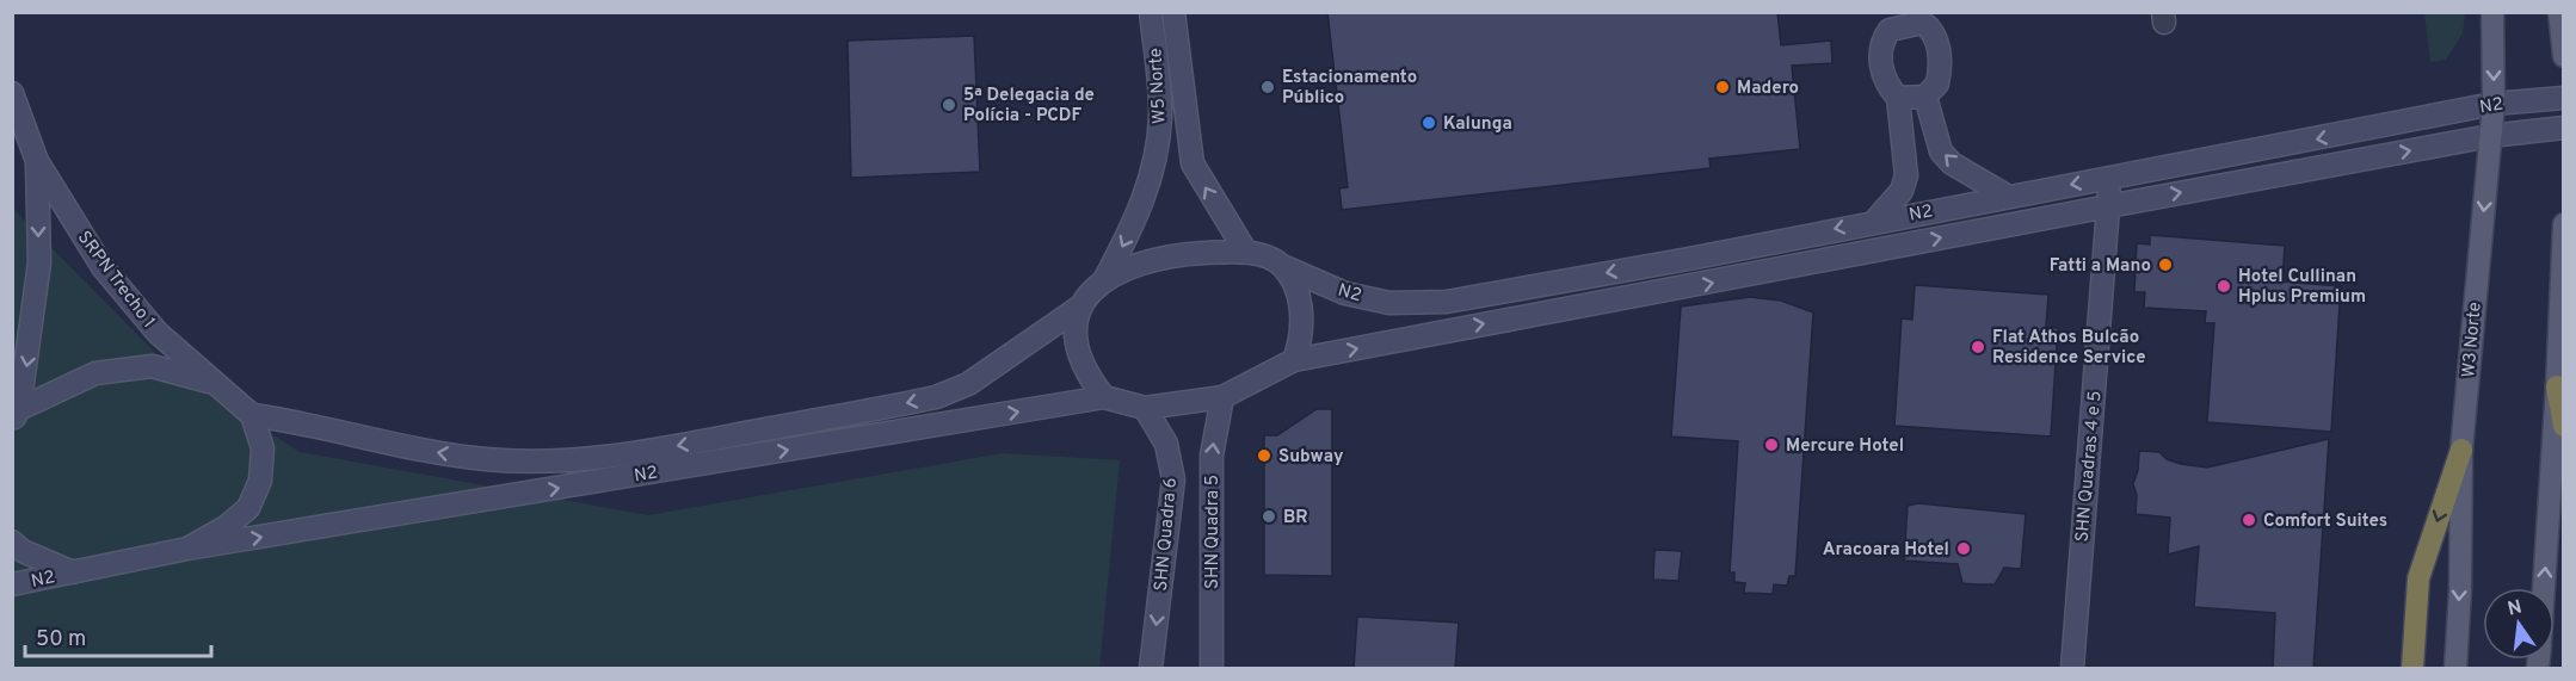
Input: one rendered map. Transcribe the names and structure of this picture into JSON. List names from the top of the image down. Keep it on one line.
{"streets":{"main road":["W5 Norte","N2","SRPN Trecho 1","W3 Norte","SHN Quadras 4 e 5","SHN Quadra 5","SHN Quadra 6"]},"crossings":[["W5 Norte","N2"],["W5 Norte","SHN Quadra 5"],["W5 Norte","SHN Quadra 6"],["N2","SRPN Trecho 1"],["N2","W3 Norte"],["N2","SHN Quadras 4 e 5"],["N2","SHN Quadra 5"],["N2","SHN Quadra 6"],["SHN Quadra 5","SHN Quadra 6"]],"one_way":["SRPN Trecho 1","SHN Quadra 5","SHN Quadra 6"],"places":["Estacionamento Público","Madero","5ª Delegacia de Polícia - PCDF","Kalunga","Fatti a Mano","Hotel Cullinan Hplus Premium","Flat Athos Bulcão Residence Service","Mercure Hotel","Subway","BR","Comfort Suites","Aracoara Hotel"],"scale_bar":"50 m","north":"top"}
